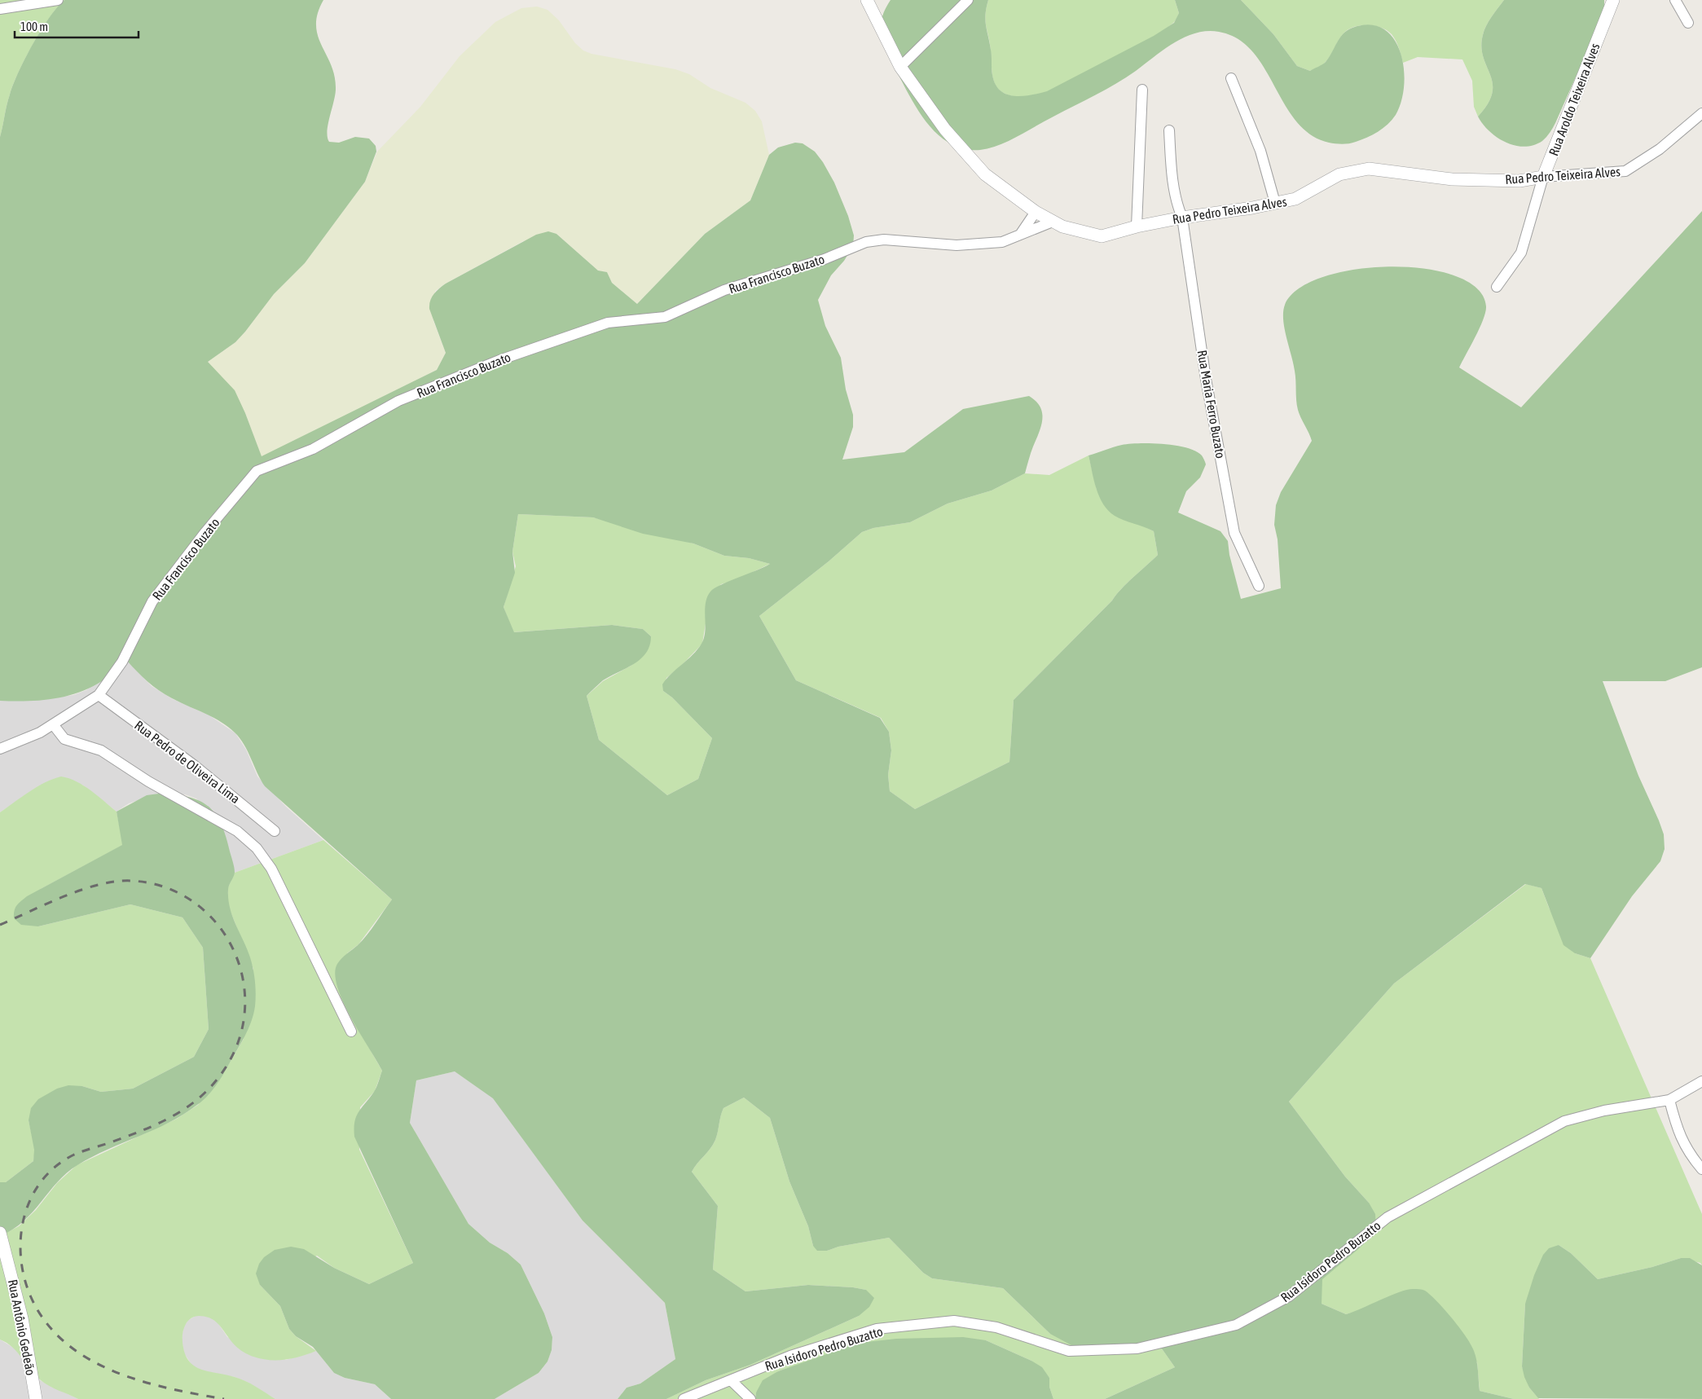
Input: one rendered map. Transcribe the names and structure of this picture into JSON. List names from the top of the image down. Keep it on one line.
{"streets":{"street":["Rua Aroldo Teixeira Alves","Rua Pedro Teixeira Alves","Rua Francisco Buzato","Rua Maria Ferro Buzato","Rua Pedro de Oliveira Lima","Rua Isidoro Pedro Buzatto","Rua Antônio Gedeão"]},"crossings":[["Rua Aroldo Teixeira Alves","Rua Pedro Teixeira Alves"],["Rua Pedro Teixeira Alves","Rua Francisco Buzato"],["Rua Pedro Teixeira Alves","Rua Maria Ferro Buzato"],["Rua Francisco Buzato","Rua Pedro de Oliveira Lima"]],"scale_bar":"100 m"}
